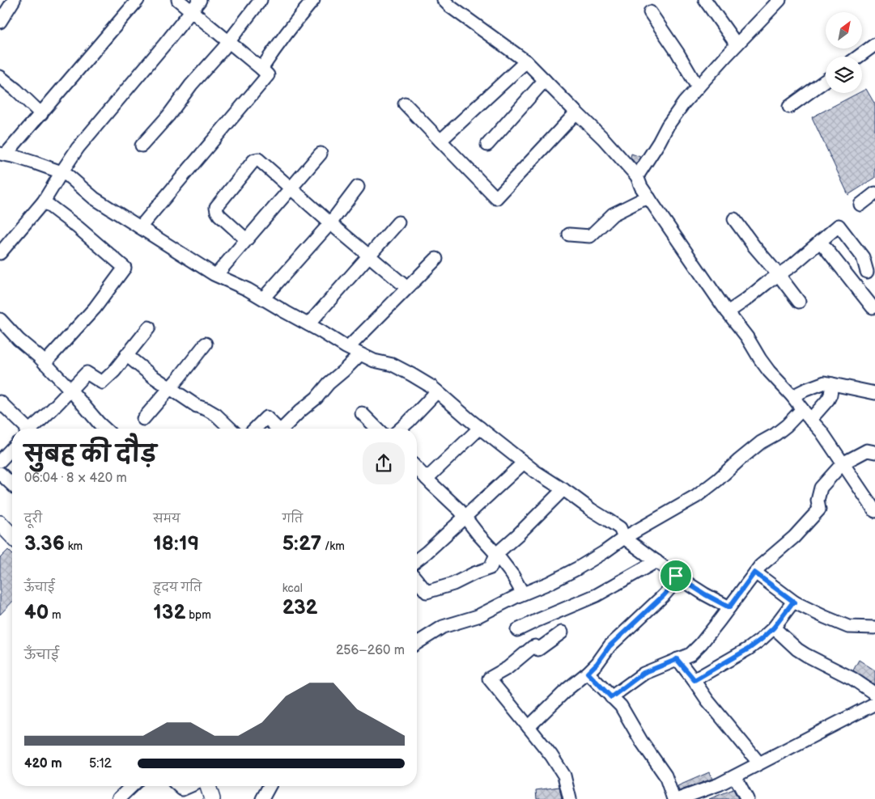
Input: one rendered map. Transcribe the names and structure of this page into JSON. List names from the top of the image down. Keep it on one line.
{"north":"top right","page":{"heading":["सुबह की दौड़","06:04 · 8 × 420 m"],"stats":[["दूरी","3.36 km"],["समय","18:19"],["गति","5:27 /km"],["ऊँचाई","40 m"],["हृदय गति","132 bpm"],["kcal","232"]],"chart":["ऊँचाई","256–260 m"],"list":[{"name":"420 m","note":"5:12"}]}}
